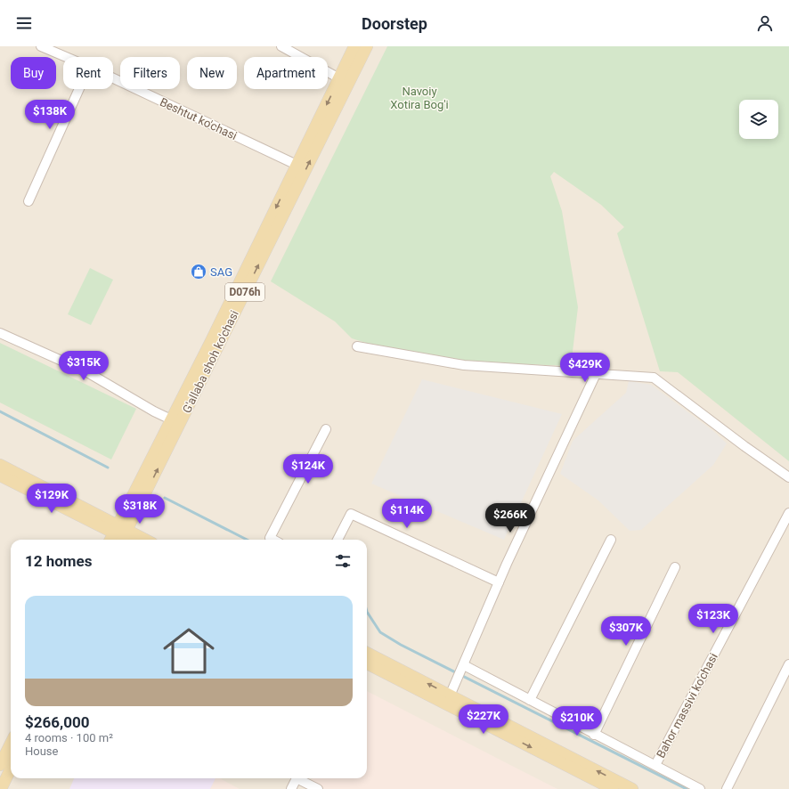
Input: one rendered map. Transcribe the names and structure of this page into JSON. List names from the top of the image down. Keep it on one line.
{"streets":{"main road":["D076h","G'allaba shoh ko'chasi"],"street":["Beshtut ko'chasi","Bahor massivi ko'chasi"]},"crossings":[["Beshtut ko'chasi","G'allaba shoh ko'chasi"]],"parks":["Navoiy Xotira Bog'i"],"places":{"shop":["SAG"]},"page":{"header":"Doorstep","chip":["Buy","Rent","Filters","New","Apartment"],"price":["$138K","$315K","$429K","$124K","$129K","$318K","$114K","$266K","$123K","$307K","$227K","$210K"],"heading":"12 homes","list":[{"name":"$266,000","note":"4 rooms · 100 m² · House"}]}}
